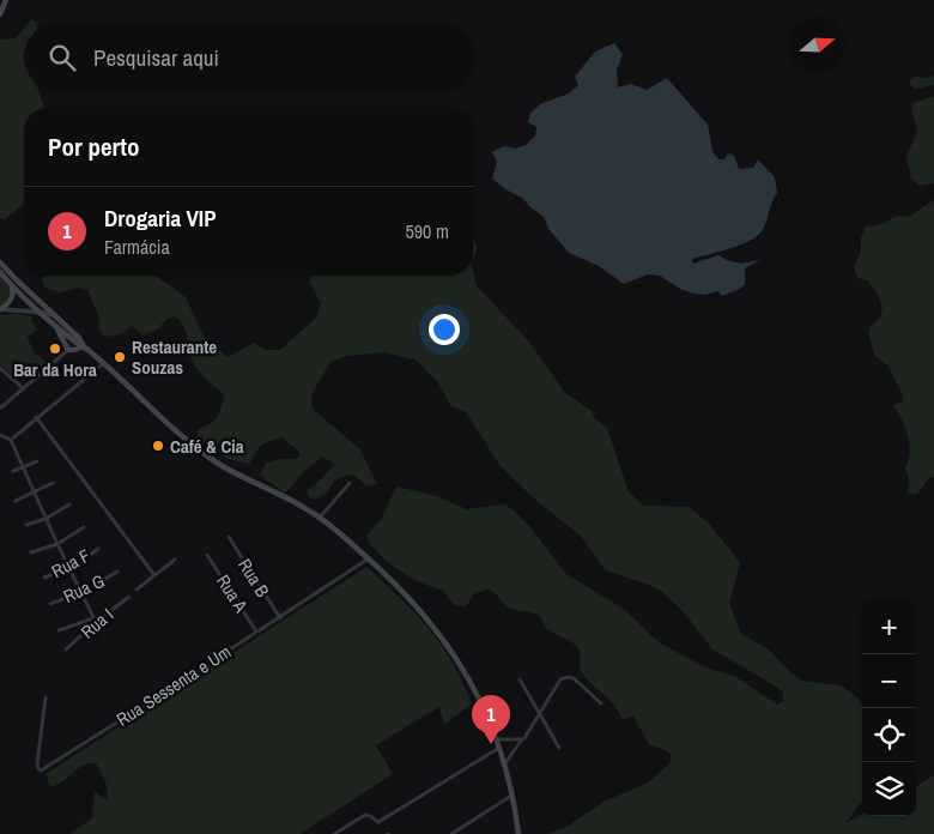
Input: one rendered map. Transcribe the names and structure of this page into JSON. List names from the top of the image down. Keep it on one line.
{"streets":{"street":["Rua F","Rua B","Rua G","Rua A","Rua I","Rua Sessenta e Um"]},"crossings":[["Rua B","Rua Sessenta e Um"],["Rua G","Rua I"],["Rua A","Rua Sessenta e Um"]],"places":["Bar da Hora","Restaurante Souzas","Café & Cia"],"north":"right","page":{"search":"Pesquisar aqui","heading":"Por perto","list":[{"mark":"1","name":"Drogaria VIP","note":"Farmácia","value":"590 m"}],"map_buttons":["+","−"],"pins":"1"}}
